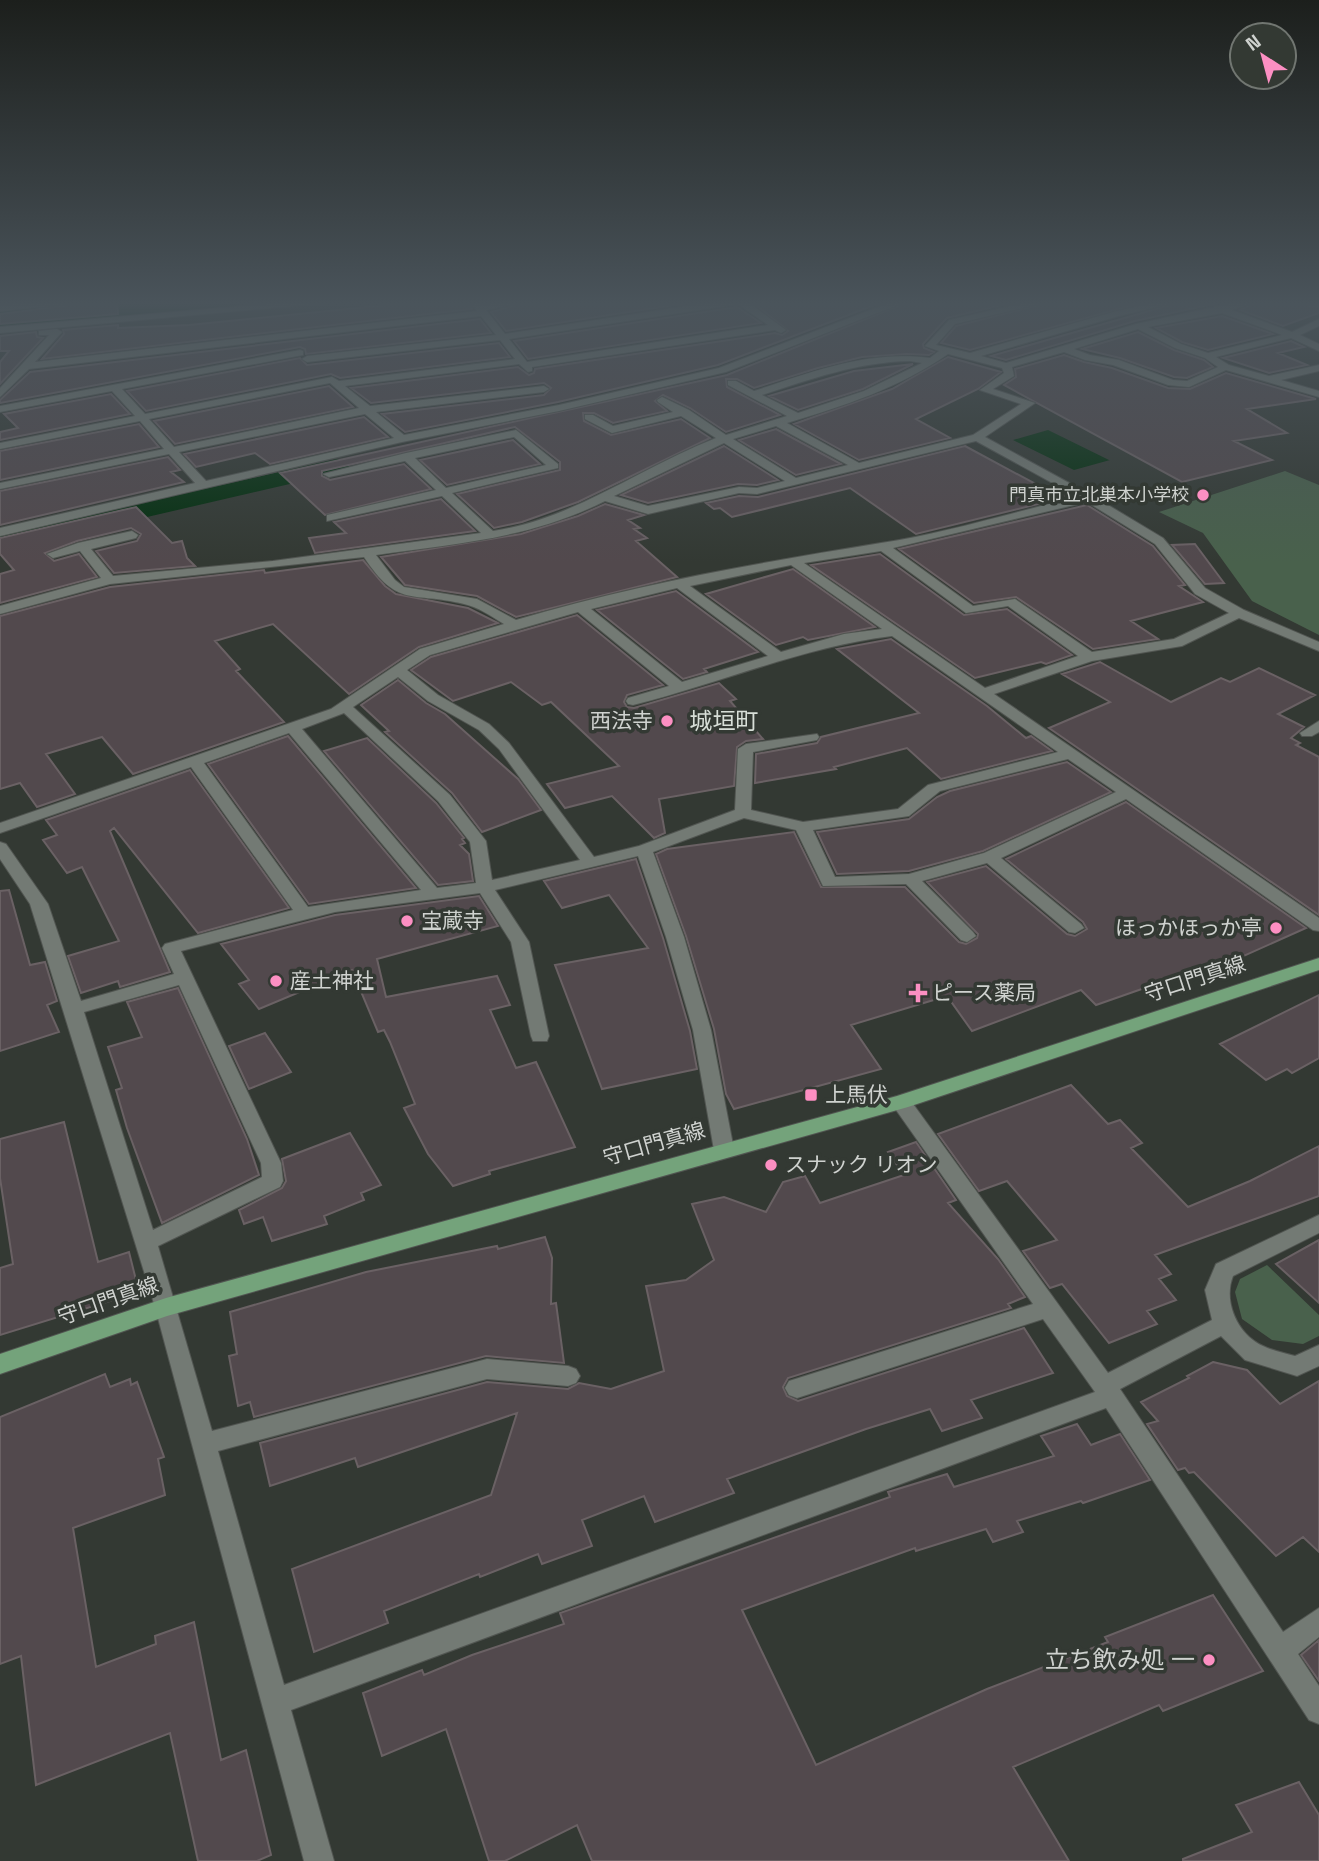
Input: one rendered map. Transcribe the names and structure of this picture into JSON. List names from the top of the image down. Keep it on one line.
{"streets":{"main road":["守口門真線"]},"districts":["城垣町"],"places":{"other":["門真市立北巣本小学校","西法寺","宝蔵寺","ほっかほっか亭","産土神社","スナック リオン","立ち飲み処 一"],"health":["ピース薬局"],"transit":["上馬伏"]},"north":"top left"}
